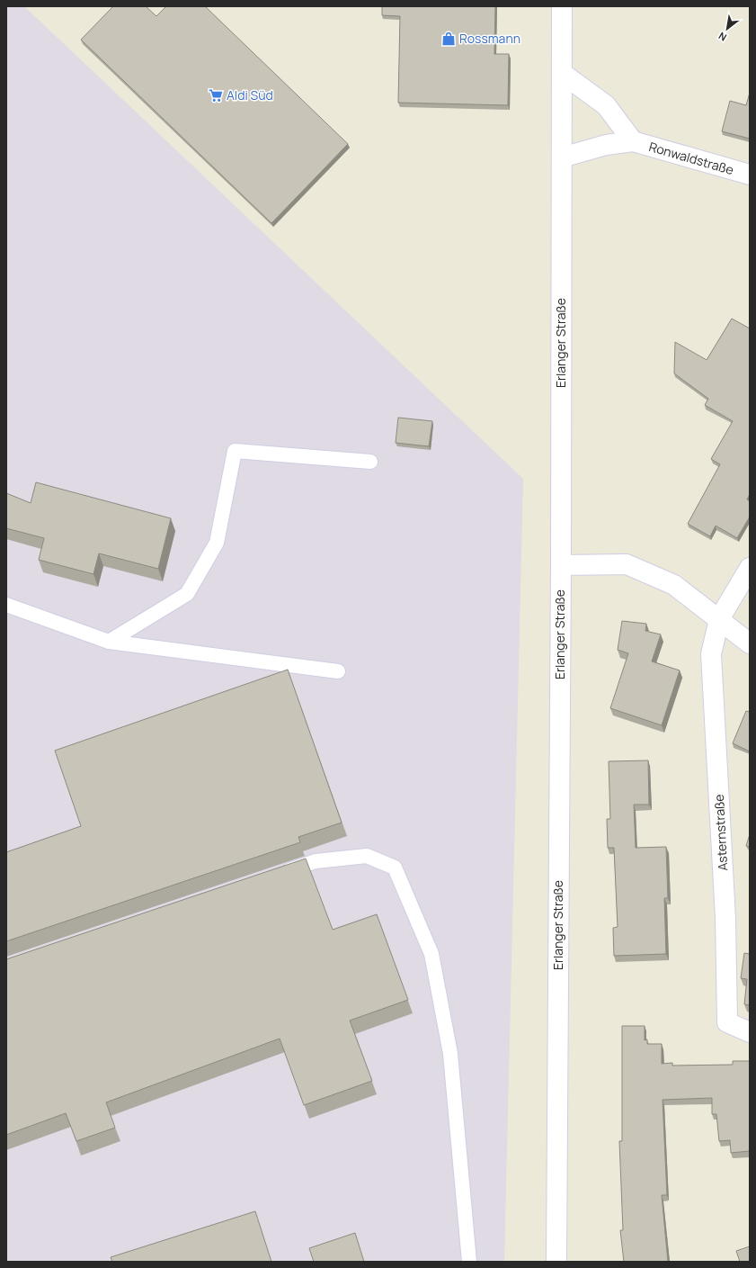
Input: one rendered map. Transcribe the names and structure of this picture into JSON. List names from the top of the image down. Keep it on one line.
{"streets":{"main road":["Ronwaldstraße","Erlanger Straße","Asternstraße"]},"crossings":[["Ronwaldstraße","Erlanger Straße"]],"places":{"shop":["Rossmann"],"supermarket":["Aldi Süd"]},"north":"bottom left"}
